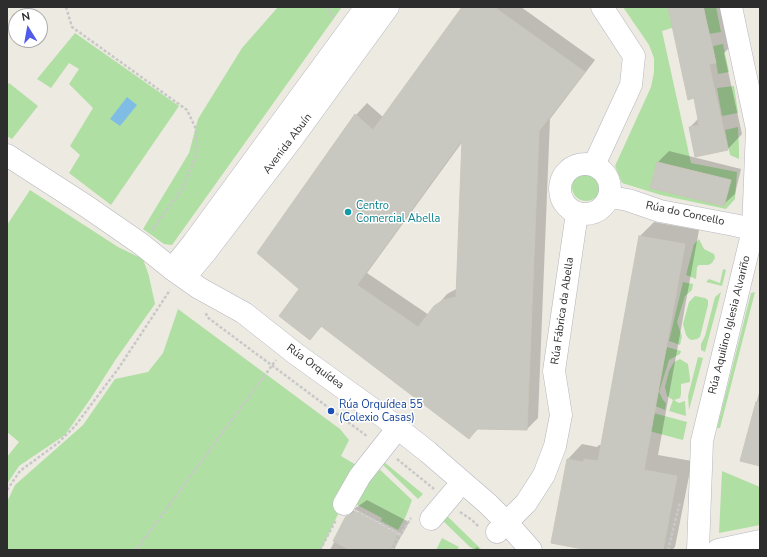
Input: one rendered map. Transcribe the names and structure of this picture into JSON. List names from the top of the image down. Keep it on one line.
{"streets":{"street":["Avenida Abuín","Rúa do Concello","Rúa Fábrica da Abella","Rúa Aquilino Iglesia Alvariño","Rúa Orquídea"]},"crossings":[["Avenida Abuín","Rúa Orquídea"],["Rúa do Concello","Rúa Fábrica da Abella"],["Rúa do Concello","Rúa Aquilino Iglesia Alvariño"],["Rúa Fábrica da Abella","Rúa Orquídea"]],"places":["Centro Comercial Abella","Rúa Orquídea 55 (Colexio Casas)"],"north":"top"}
